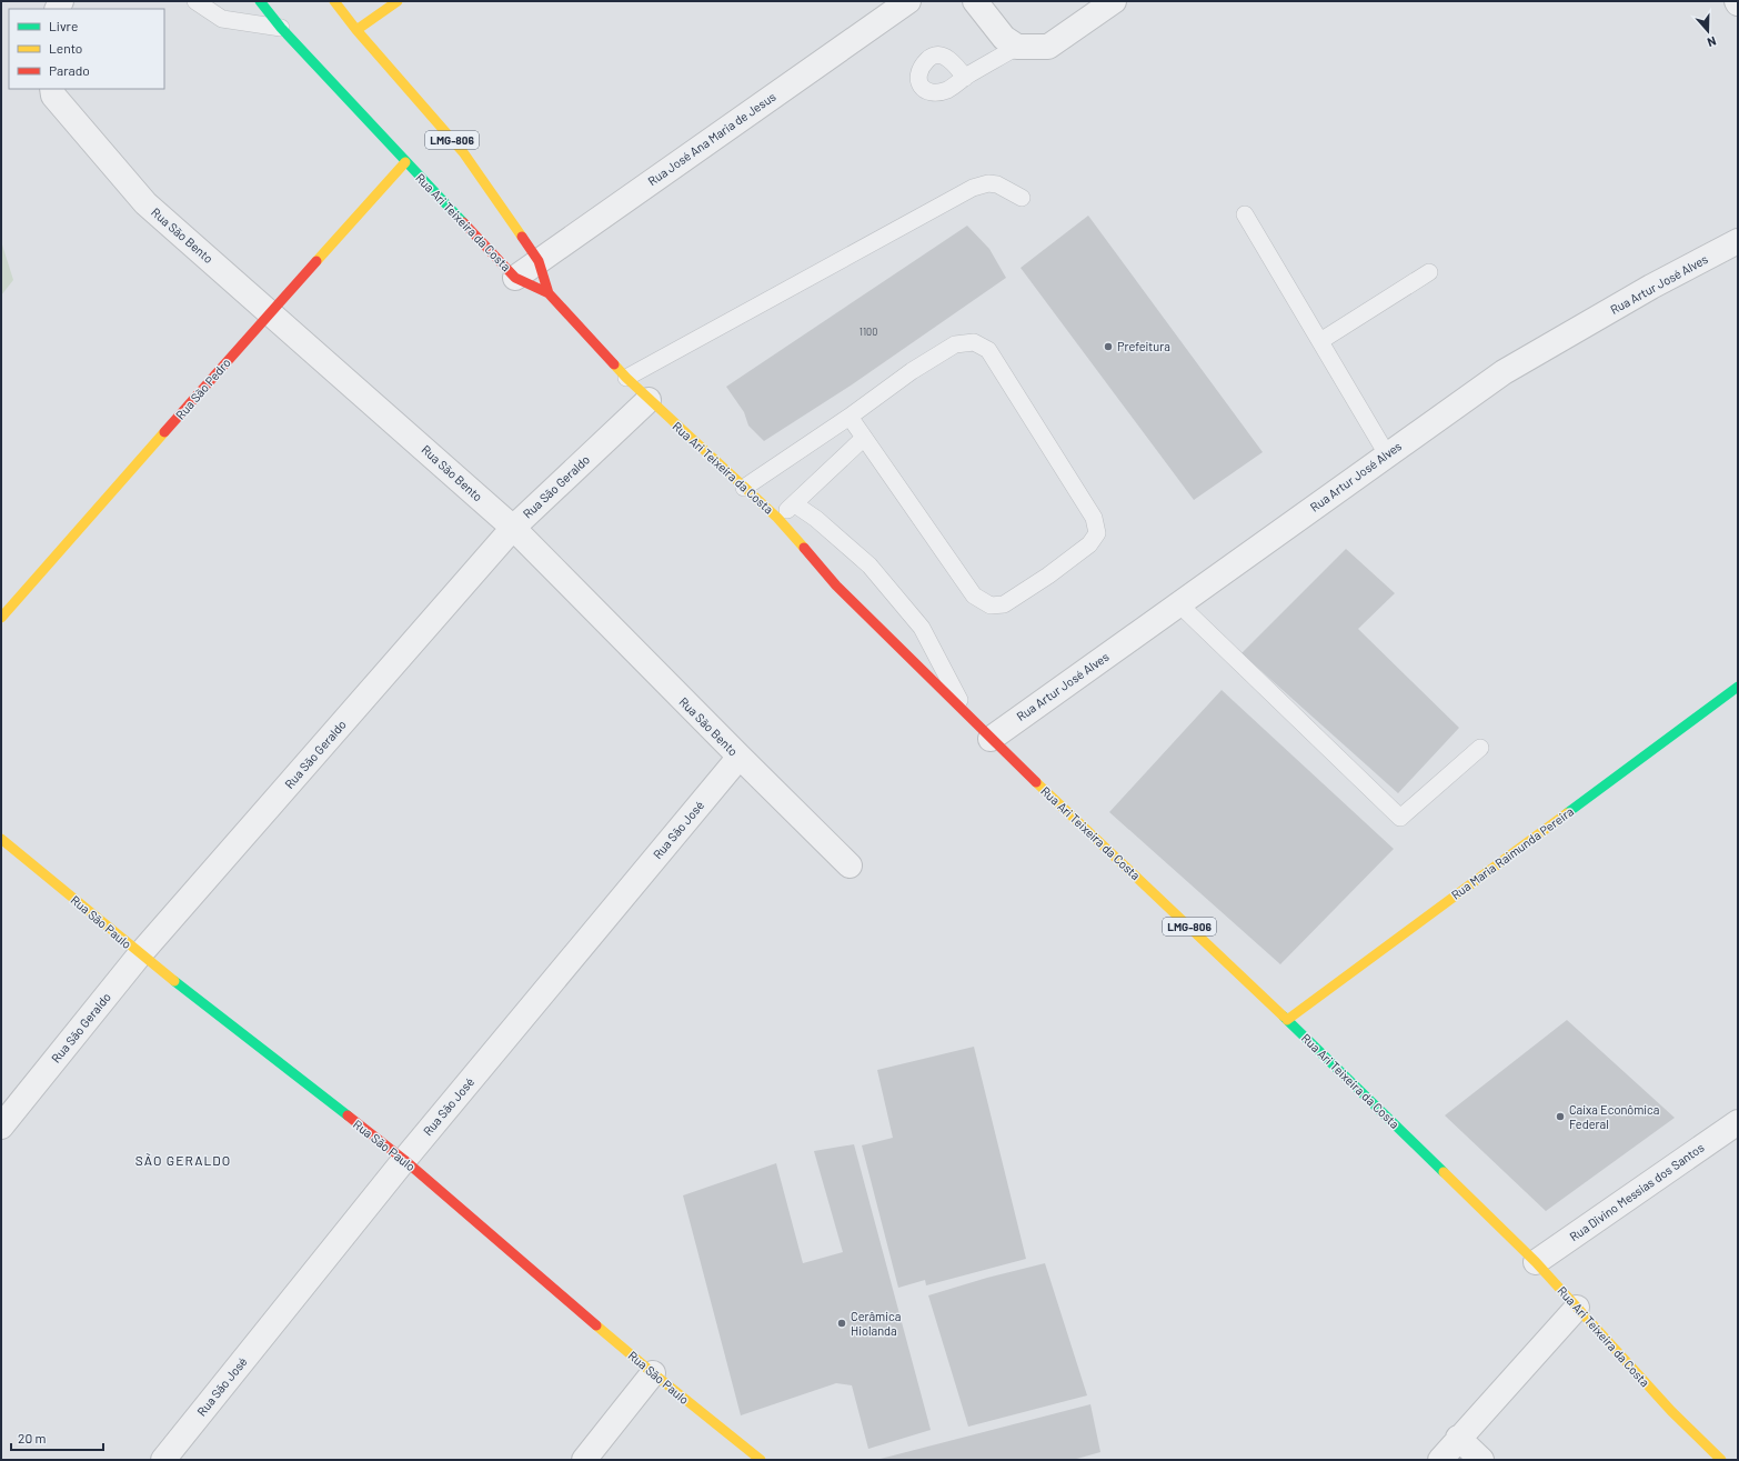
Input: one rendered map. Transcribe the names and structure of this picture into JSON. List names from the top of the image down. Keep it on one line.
{"streets":{"main road":["LMG-806","Rua Ari Teixeira da Costa","Rua São Pedro","Rua Maria Raimunda Pereira","Rua São Paulo"],"street":["Rua José Ana Maria de Jesus","Rua São Bento","Rua Artur José Alves","Rua São Geraldo","Rua São José","Rua Divino Messias dos Santos"]},"crossings":[["Rua José Ana Maria de Jesus","LMG-806"],["Rua José Ana Maria de Jesus","Rua Ari Teixeira da Costa"],["LMG-806","Rua Ari Teixeira da Costa"],["Rua Ari Teixeira da Costa","Rua Artur José Alves"],["Rua Ari Teixeira da Costa","Rua São Pedro"],["Rua Ari Teixeira da Costa","Rua São Geraldo"],["Rua Ari Teixeira da Costa","Rua Maria Raimunda Pereira"],["Rua Ari Teixeira da Costa","Rua Divino Messias dos Santos"],["Rua São Bento","Rua São Pedro"],["Rua São Bento","Rua São Geraldo"],["Rua São Bento","Rua São José"],["Rua São Geraldo","Rua São Paulo"],["Rua São José","Rua São Paulo"]],"districts":["SÃO GERALDO"],"places":["Prefeitura","Caixa Econômica Federal","Cerâmica Hiolanda"],"house_numbers":["1100"],"legend":["Livre","Lento","Parado"],"scale_bar":"20 m","north":"bottom"}
